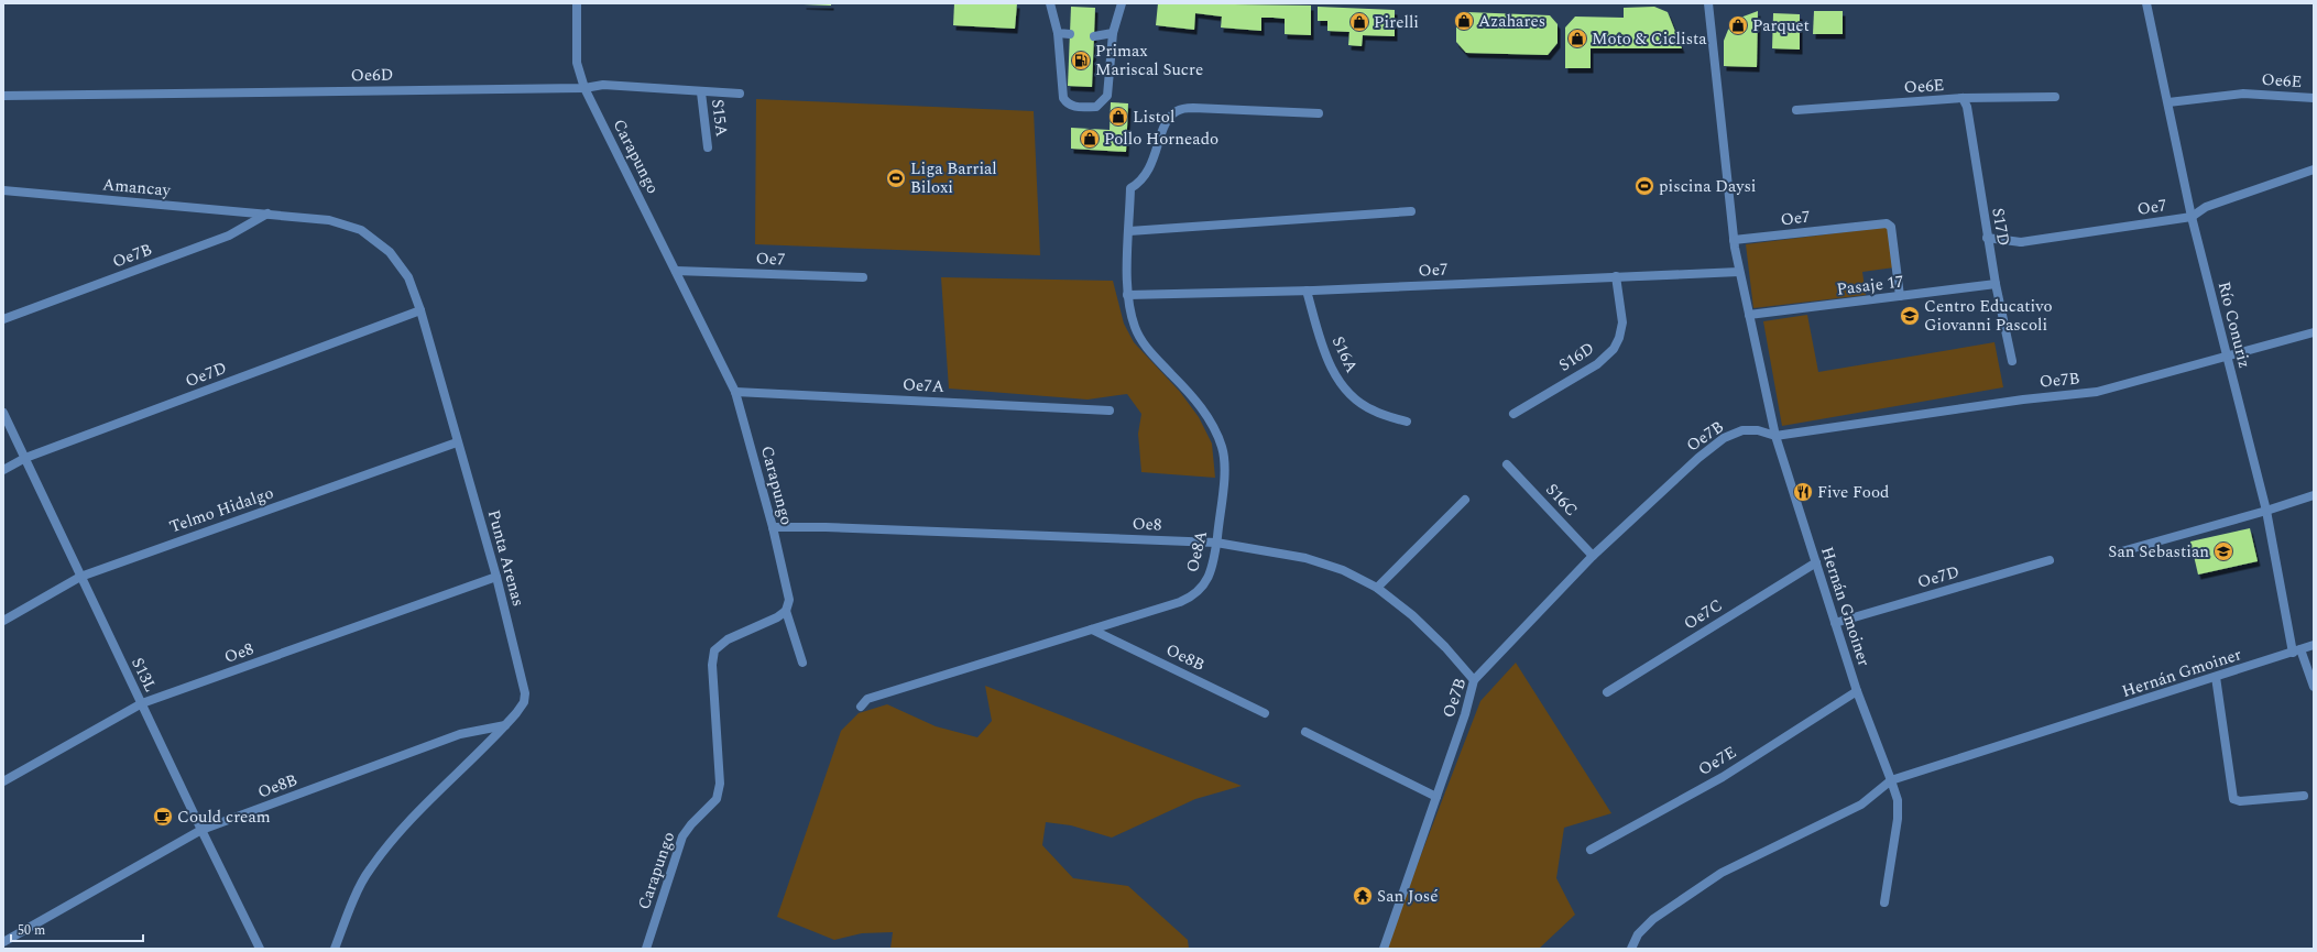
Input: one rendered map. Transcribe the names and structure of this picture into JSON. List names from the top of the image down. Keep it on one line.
{"streets":{"street":["Oe6D","Oe6E","S15A","Carapungo","Amancay","Oe7","S17D","Oe7B","Pasaje 17","Río Conuriz","S16A","S16D","Oe7D","Oe7A","S16C","Telmo Hidalgo","Oe8","Oe8A","Punta Arenas","Hernán Gmoiner","Oe7C","Oe8B","S13L","Oe7E"]},"crossings":[["Oe6D","S15A"],["Oe6D","Carapungo"],["Oe6E","S17D"],["Oe6E","Río Conuriz"],["Carapungo","Oe7"],["Carapungo","Oe7A"],["Carapungo","Oe8"],["Amancay","Oe7B"],["Amancay","Punta Arenas"],["Oe7","S17D"],["Oe7","Pasaje 17"],["Oe7","Río Conuriz"],["Oe7","S16A"],["Oe7","S16D"],["Oe7","Oe8A"],["Oe7","Hernán Gmoiner"],["S17D","Pasaje 17"],["Oe7B","Río Conuriz"],["Oe7B","S16C"],["Oe7B","Oe8"],["Oe7B","Punta Arenas"],["Oe7B","Hernán Gmoiner"],["Pasaje 17","Hernán Gmoiner"],["Río Conuriz","Hernán Gmoiner"],["Oe7D","Punta Arenas"],["Oe7D","Hernán Gmoiner"],["Oe7D","S13L"],["Telmo Hidalgo","Punta Arenas"],["Telmo Hidalgo","S13L"],["Oe8","Oe8A"],["Oe8","Punta Arenas"],["Oe8","S13L"],["Oe8A","Oe8B"],["Punta Arenas","Oe8B"],["Hernán Gmoiner","Oe7C"],["Hernán Gmoiner","Oe7E"],["Oe8B","S13L"]],"places":{"shop":["Azahares","Pirelli","Parquet","Moto & Ciclista","Listol","Pollo Horneado"],"fuel station":["Primax Mariscal Sucre"],"sports":["Liga Barrial Biloxi","piscina Daysi"],"school or university":["Centro Educativo Giovanni Pascoli","San Sebastian"],"restaurant":["Five Food"],"cafe":["Could cream"],"temple":["San José"]},"scale_bar":"50 m"}
